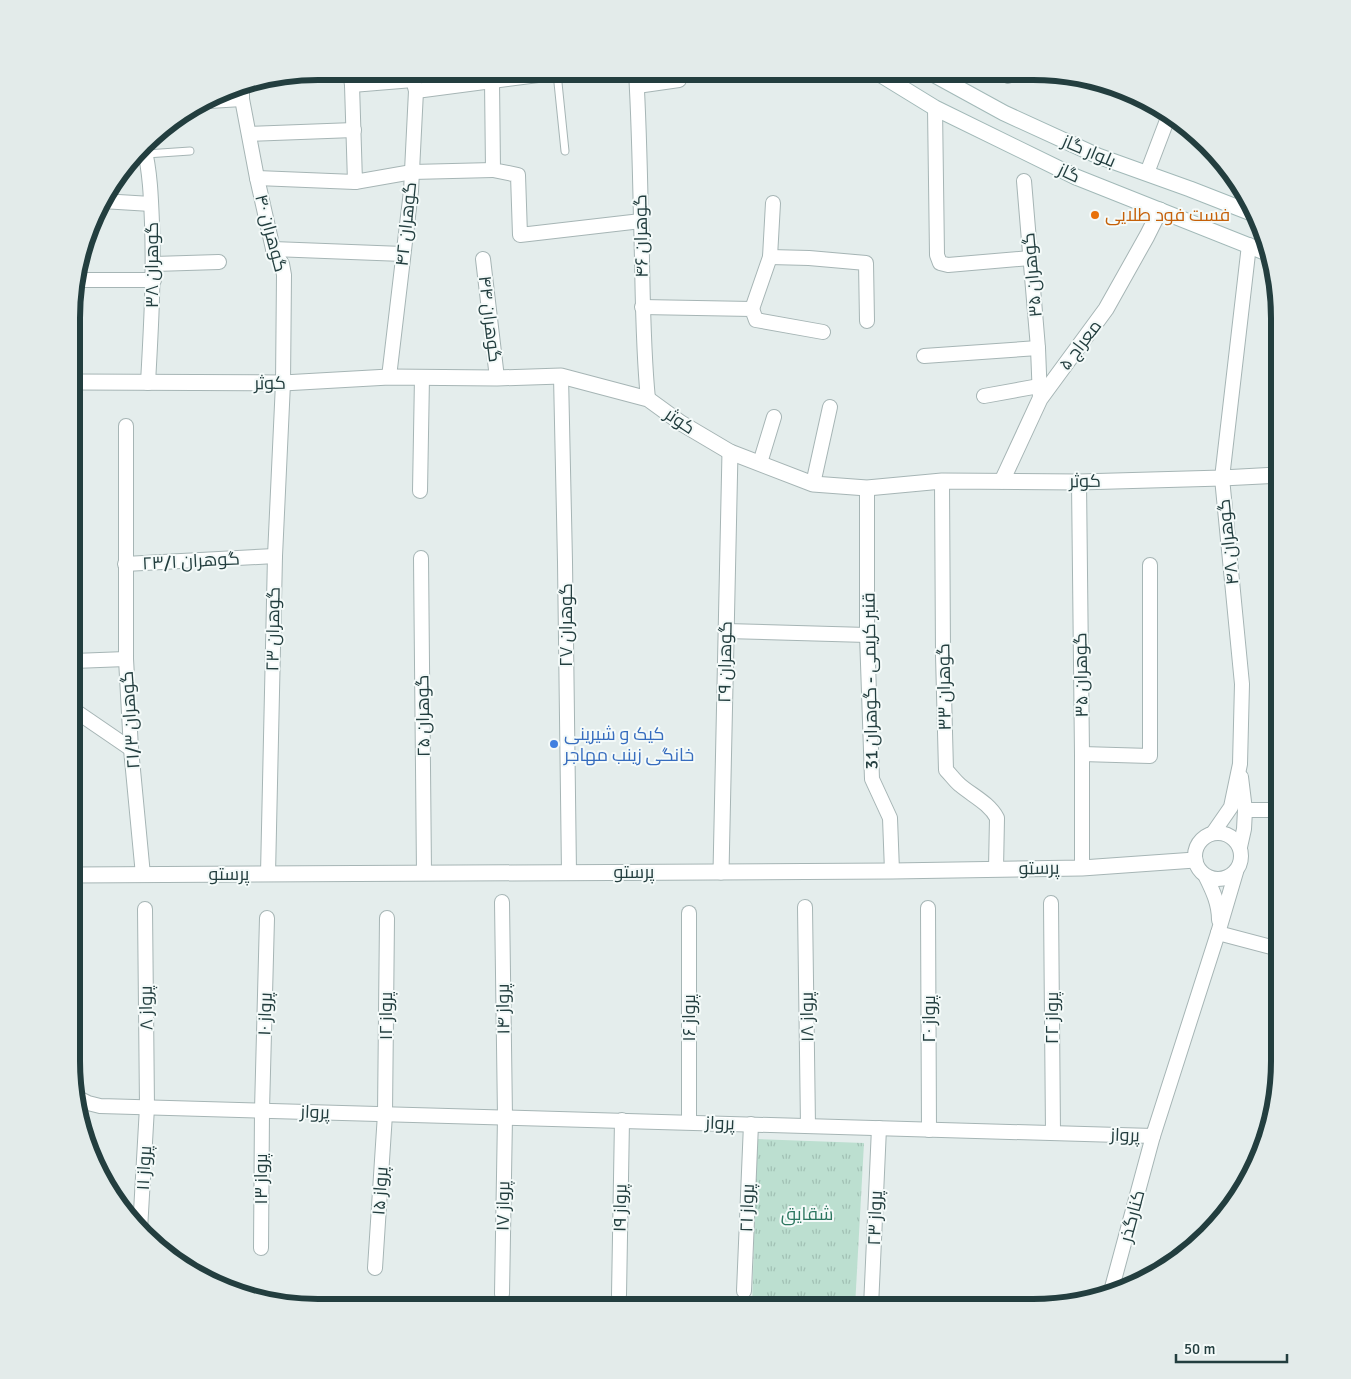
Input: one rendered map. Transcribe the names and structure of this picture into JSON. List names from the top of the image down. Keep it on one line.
{"streets":{"street":["بلوار گاز","گاز","گوهران ۴۲","گوهران ۴۰","گوهران ۴۶","گوهران ۳۸","گوهران ۳۵","گوهران ۴۴","معراج ۵","کوثر","گوهران ۴۸","گوهران ۲۳/۱","گوهران ۲۷","گوهران ۲۳","گوهران ۲۹","قنبر کریمی - گوهران 31","گوهران ۳۳","گوهران ۲۵","گوهران ۲۱/۳","پرستو","پرواز ۸","پرواز ۱۴","پرواز ۱۰","پرواز ۱۲","پرواز ۱۸","پرواز ۱۶","پرواز ۲۲","پرواز ۲۰","پرواز","پرواز ۱۱","پرواز ۱۳","پرواز ۱۵","پرواز ۱۷","پرواز ۱۹","پرواز ۲۱","کنارگذر","پرواز ۲۳"]},"crossings":[["گاز","معراج ۵"],["گاز","گوهران ۴۸"],["گوهران ۴۲","کوثر"],["گوهران ۴۰","کوثر"],["گوهران ۴۰","گوهران ۲۳"],["گوهران ۴۶","کوثر"],["گوهران ۳۸","کوثر"],["گوهران ۳۵","معراج ۵"],["گوهران ۳۵","کوثر"],["گوهران ۳۵","پرستو"],["گوهران ۴۴","کوثر"],["معراج ۵","کوثر"],["کوثر","گوهران ۴۸"],["کوثر","گوهران ۲۷"],["کوثر","گوهران ۲۳"],["کوثر","گوهران ۲۹"],["کوثر","قنبر کریمی - گوهران 31"],["کوثر","گوهران ۳۳"],["گوهران ۴۸","پرستو"],["گوهران ۴۸","پرواز"],["گوهران ۲۳/۱","گوهران ۲۳"],["گوهران ۲۳/۱","گوهران ۲۱/۳"],["گوهران ۲۷","پرستو"],["گوهران ۲۳","پرستو"],["گوهران ۲۹","پرستو"],["قنبر کریمی - گوهران 31","پرستو"],["گوهران ۳۳","پرستو"],["گوهران ۲۵","پرستو"],["گوهران ۲۱/۳","پرستو"],["پرستو","پرواز"],["پرواز ۸","پرواز"],["پرواز ۸","پرواز ۱۱"],["پرواز ۱۴","پرواز"],["پرواز ۱۴","پرواز ۱۷"],["پرواز ۱۰","پرواز"],["پرواز ۱۰","پرواز ۱۳"],["پرواز ۱۲","پرواز"],["پرواز ۱۲","پرواز ۱۵"],["پرواز ۱۸","پرواز"],["پرواز ۱۶","پرواز"],["پرواز ۲۲","پرواز"],["پرواز ۲۰","پرواز"],["پرواز","پرواز ۱۱"],["پرواز","پرواز ۱۳"],["پرواز","پرواز ۱۵"],["پرواز","پرواز ۱۷"],["پرواز","پرواز ۱۹"],["پرواز","پرواز ۲۱"],["پرواز","کنارگذر"],["پرواز","پرواز ۲۳"]],"parks":["شقایق"],"places":["فست فود طلایی","کیک و شیرینی خانگی زینب مهاجر"],"scale_bar":"50 m"}
